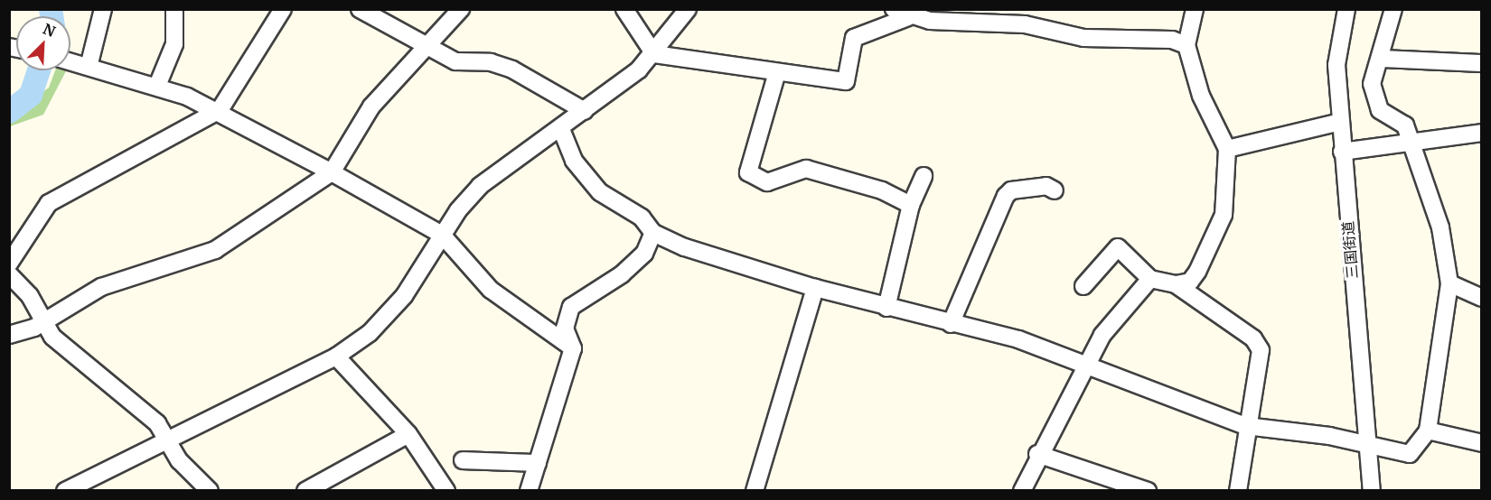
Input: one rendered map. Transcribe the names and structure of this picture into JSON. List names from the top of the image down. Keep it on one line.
{"streets":{"street":["三国街道"]},"north":"top right"}
